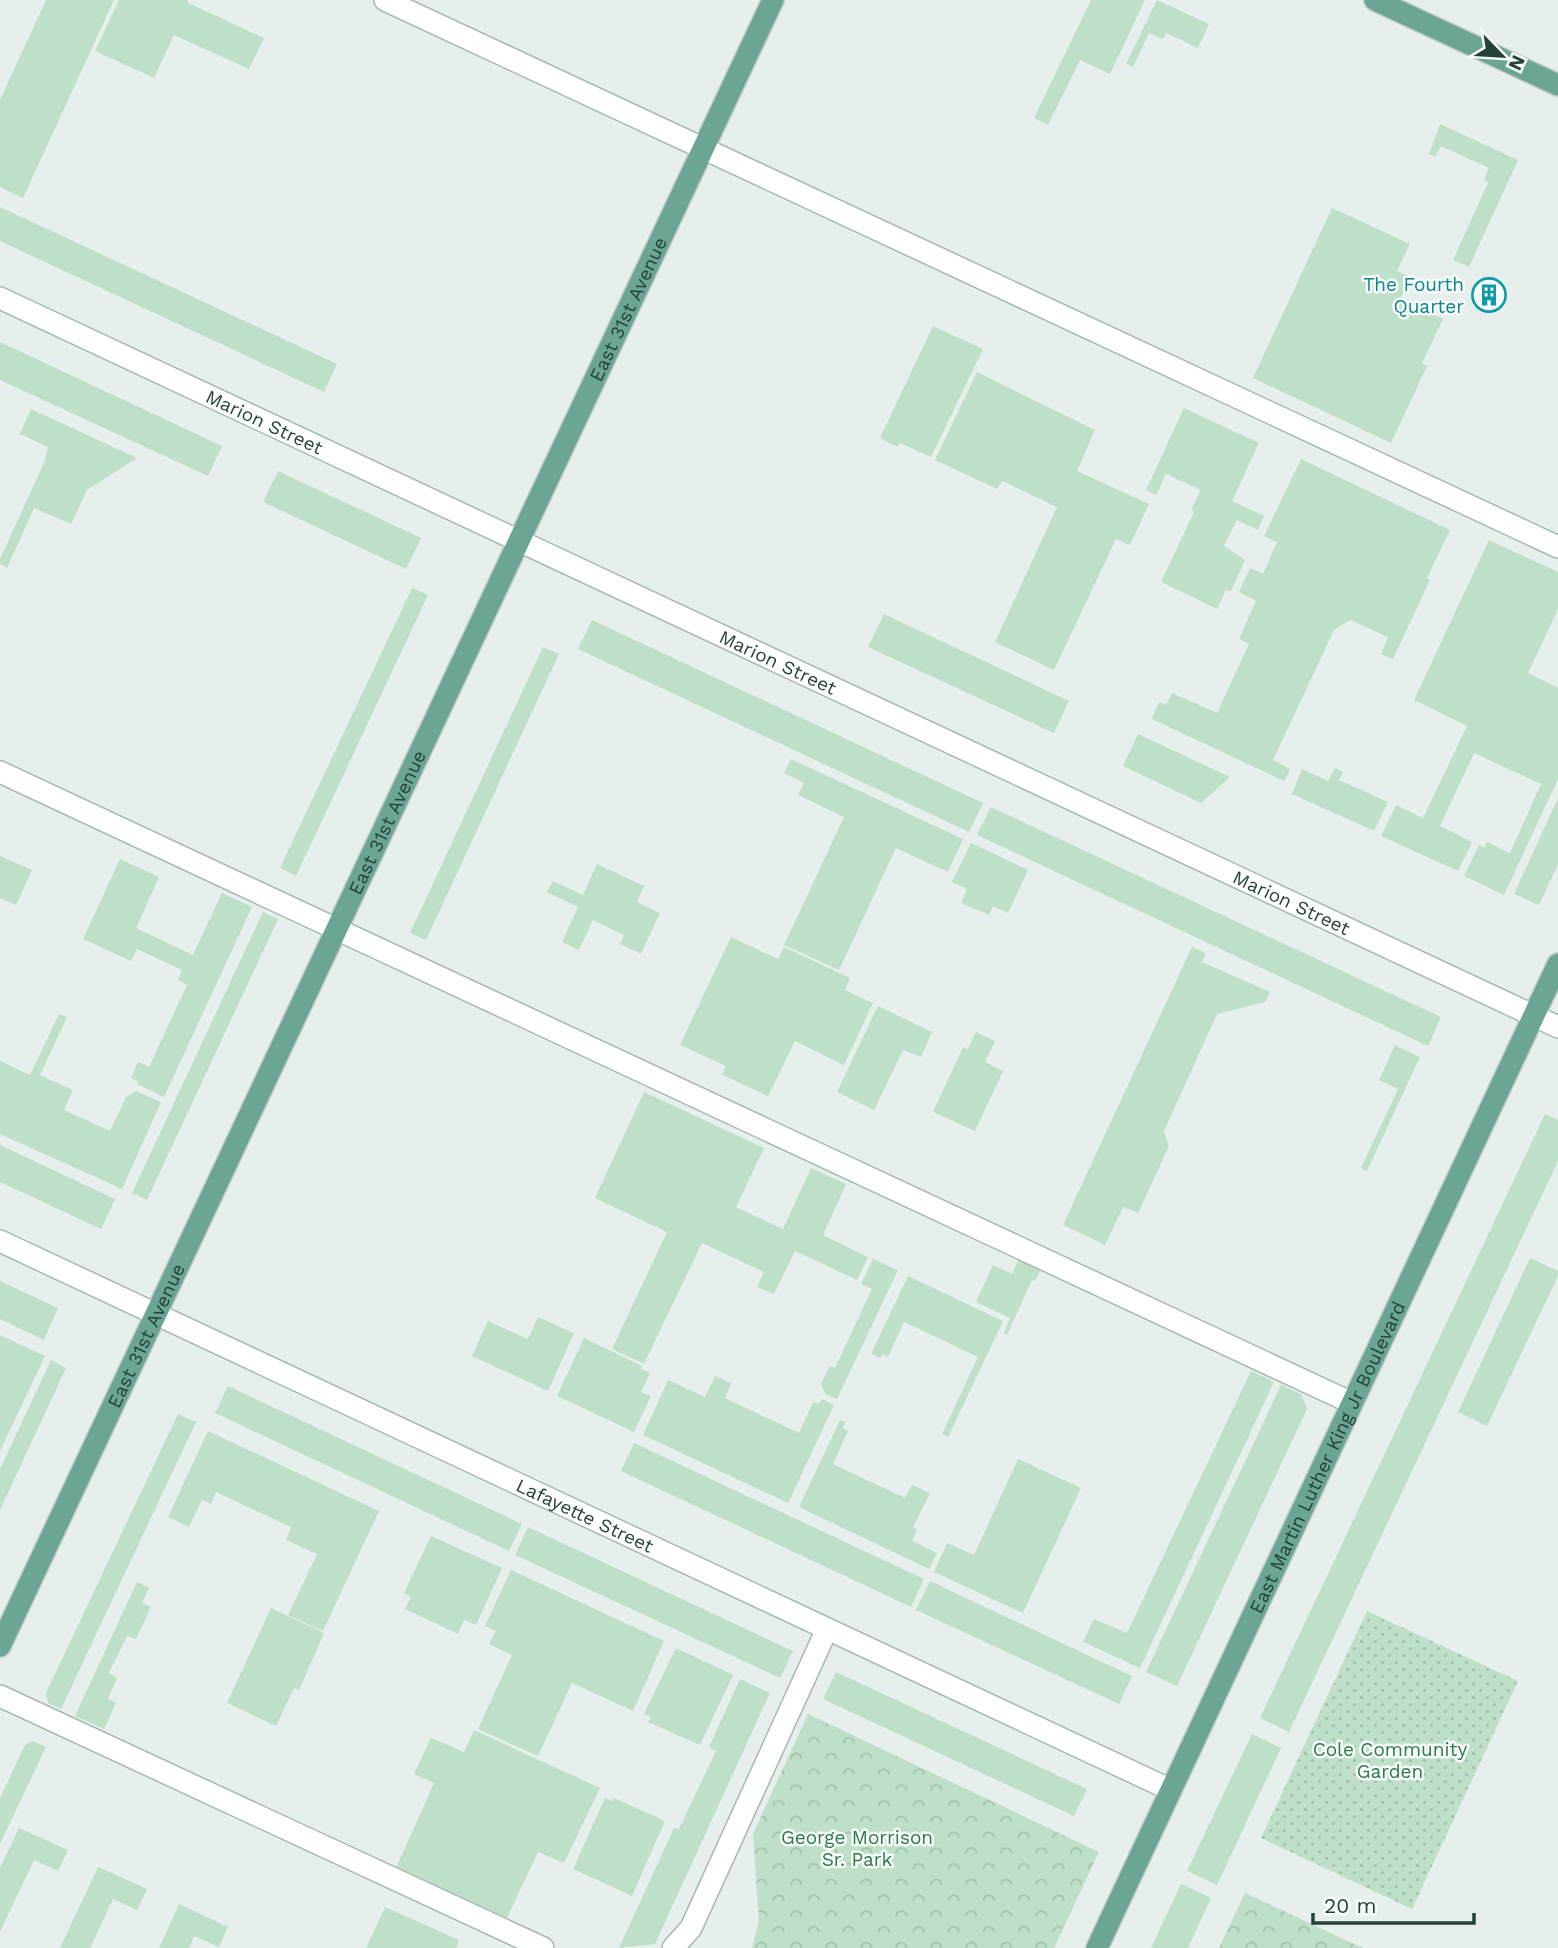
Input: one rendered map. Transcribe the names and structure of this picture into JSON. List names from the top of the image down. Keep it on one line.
{"streets":{"main road":["East 31st Avenue","East Martin Luther King Jr Boulevard"],"street":["Marion Street","Lafayette Street"]},"crossings":[["East 31st Avenue","Marion Street"],["East 31st Avenue","Lafayette Street"],["Marion Street","East Martin Luther King Jr Boulevard"],["East Martin Luther King Jr Boulevard","Lafayette Street"]],"parks":["Cole Community Garden","George Morrison Sr. Park"],"places":{"building":["The Fourth Quarter"]},"scale_bar":"20 m","north":"bottom right"}
